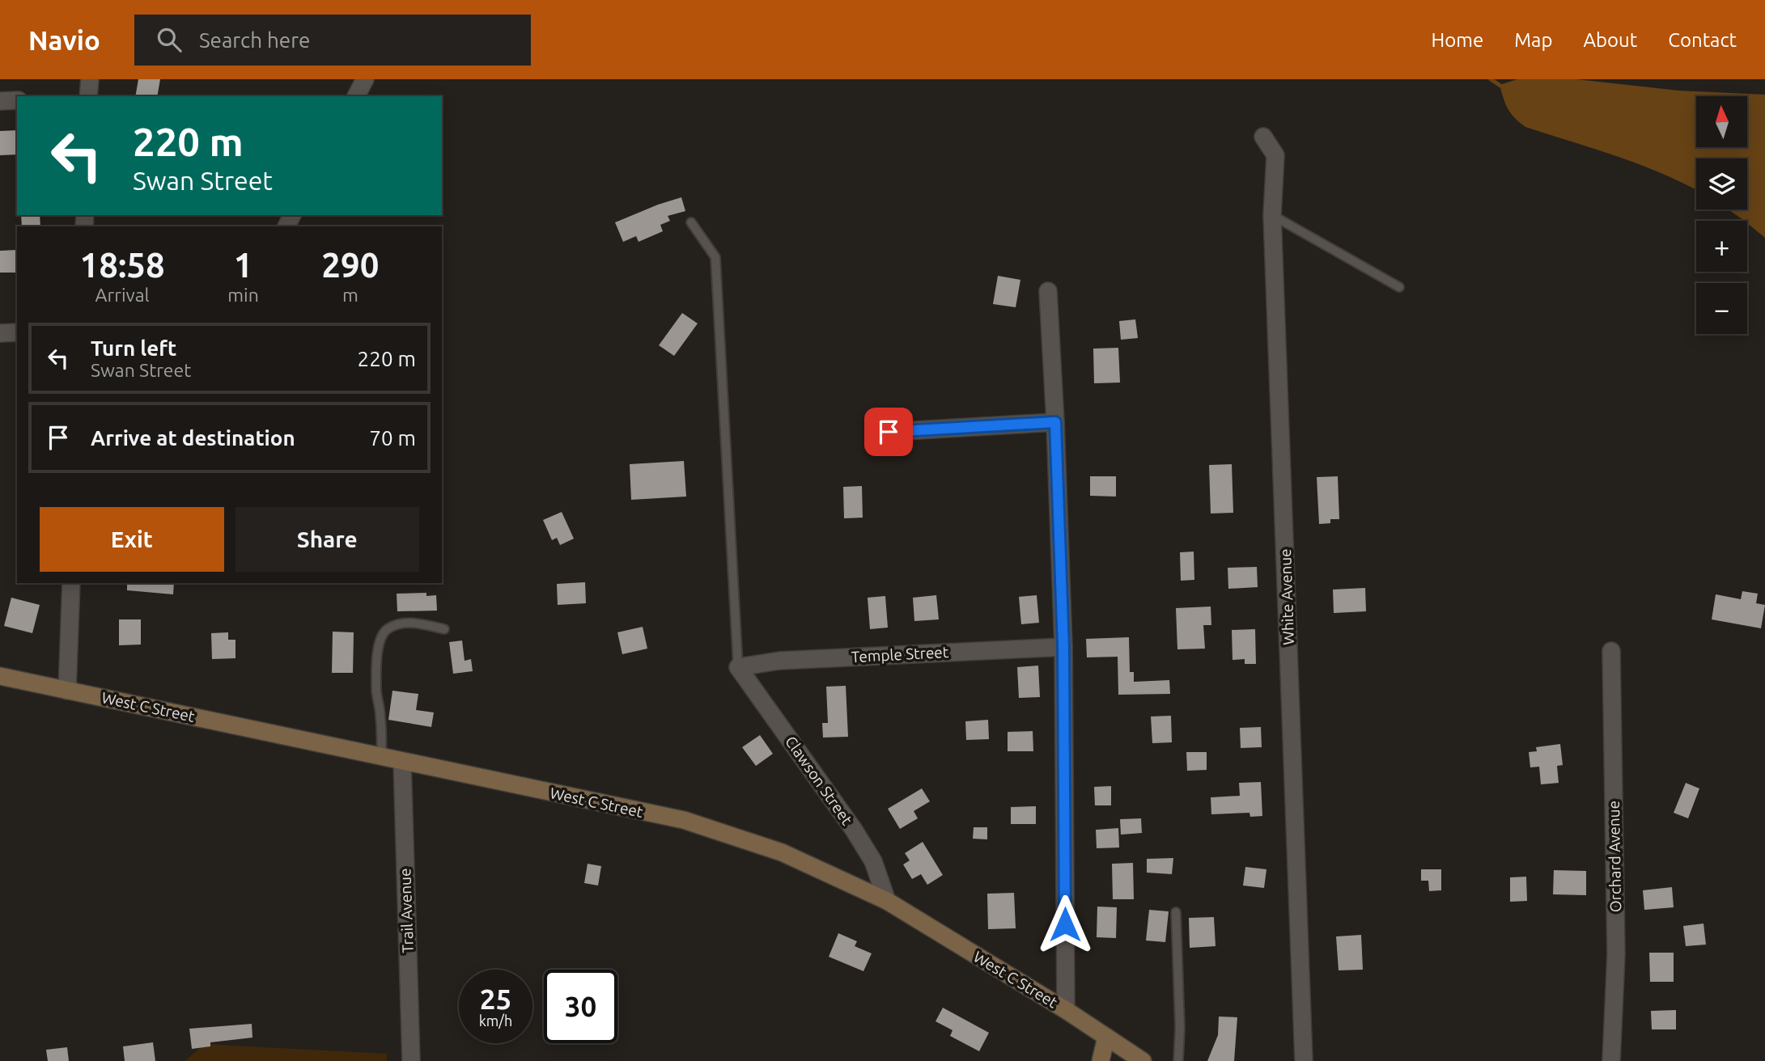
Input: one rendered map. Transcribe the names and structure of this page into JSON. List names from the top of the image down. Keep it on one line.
{"streets":{"main road":["West C Street"],"street":["White Avenue","Temple Street","Clawson Street","Orchard Avenue","Trail Avenue"]},"crossings":[["Temple Street","Clawson Street"],["West C Street","Clawson Street"],["West C Street","Trail Avenue"]],"north":"top","page":{"header":"Navio","search":"Search here","nav":["Home","Map","About","Contact"],"map_buttons":["+","−"],"turn":["220 m","Swan Street"],"eta":["18:58","Arrival","1","min","290","m"],"list":[{"name":"Turn left","note":"Swan Street","value":"220 m"},{"name":"Arrive at destination","value":"70 m"}],"buttons":["Exit","Share"],"speed":"25 km/h","limit":"30"}}
